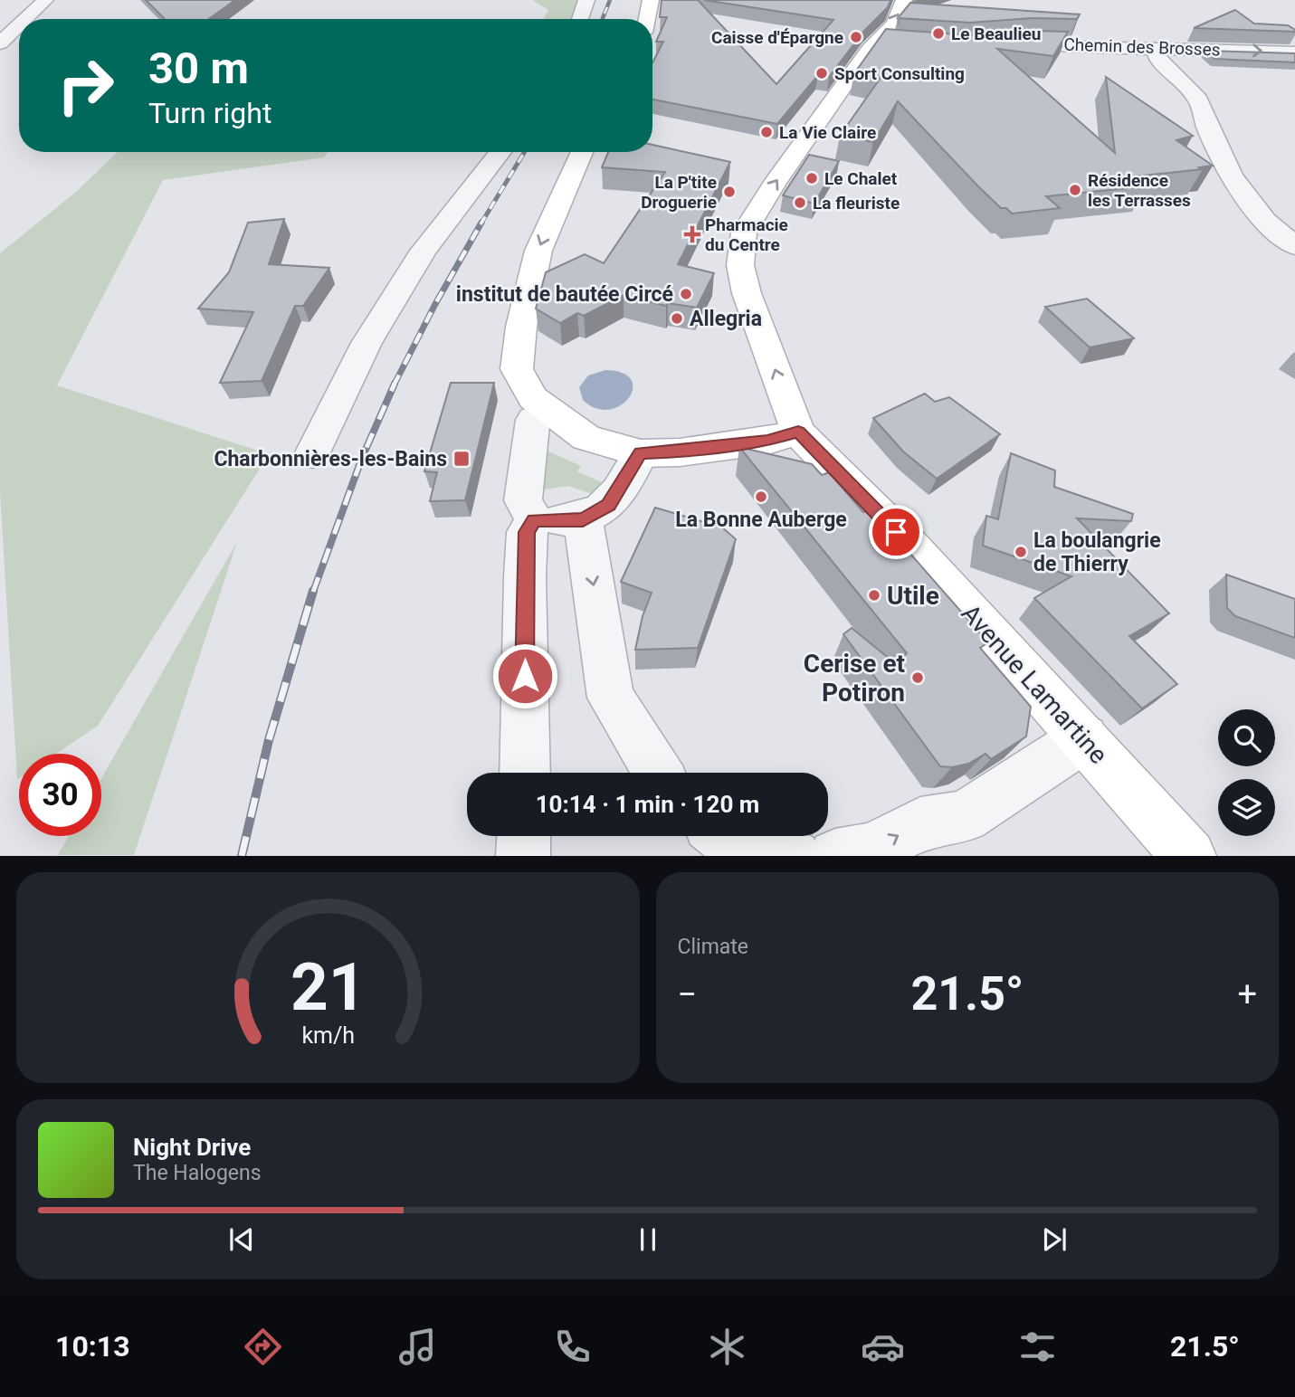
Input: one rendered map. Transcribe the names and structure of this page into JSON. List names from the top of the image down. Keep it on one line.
{"streets":{"street":["Chemin des Brosses","Avenue Lamartine"]},"one_way":["Chemin des Brosses"],"places":{"other":["Le Beaulieu","Caisse d'Épargne","Sport Consulting","La Vie Claire","Le Chalet","Résidence les Terrasses","La P'tite Droguerie","La fleuriste","institut de bautée Circé","Allegria","La Bonne Auberge","La boulangrie de Thierry","Utile","Cerise et Potiron"],"health":["Pharmacie du Centre"],"transit":["Charbonnières-les-Bains"]},"page":{"turn":["30 m","Turn right"],"limit":"30","trip":"10:14 · 1 min · 120 m","tile":"Climate","heat":["−","21.5°","+"],"song":["Night Drive","The Halogens"],"tabs":["10:13","21.5°"],"gauge":["21","km/h"]}}
